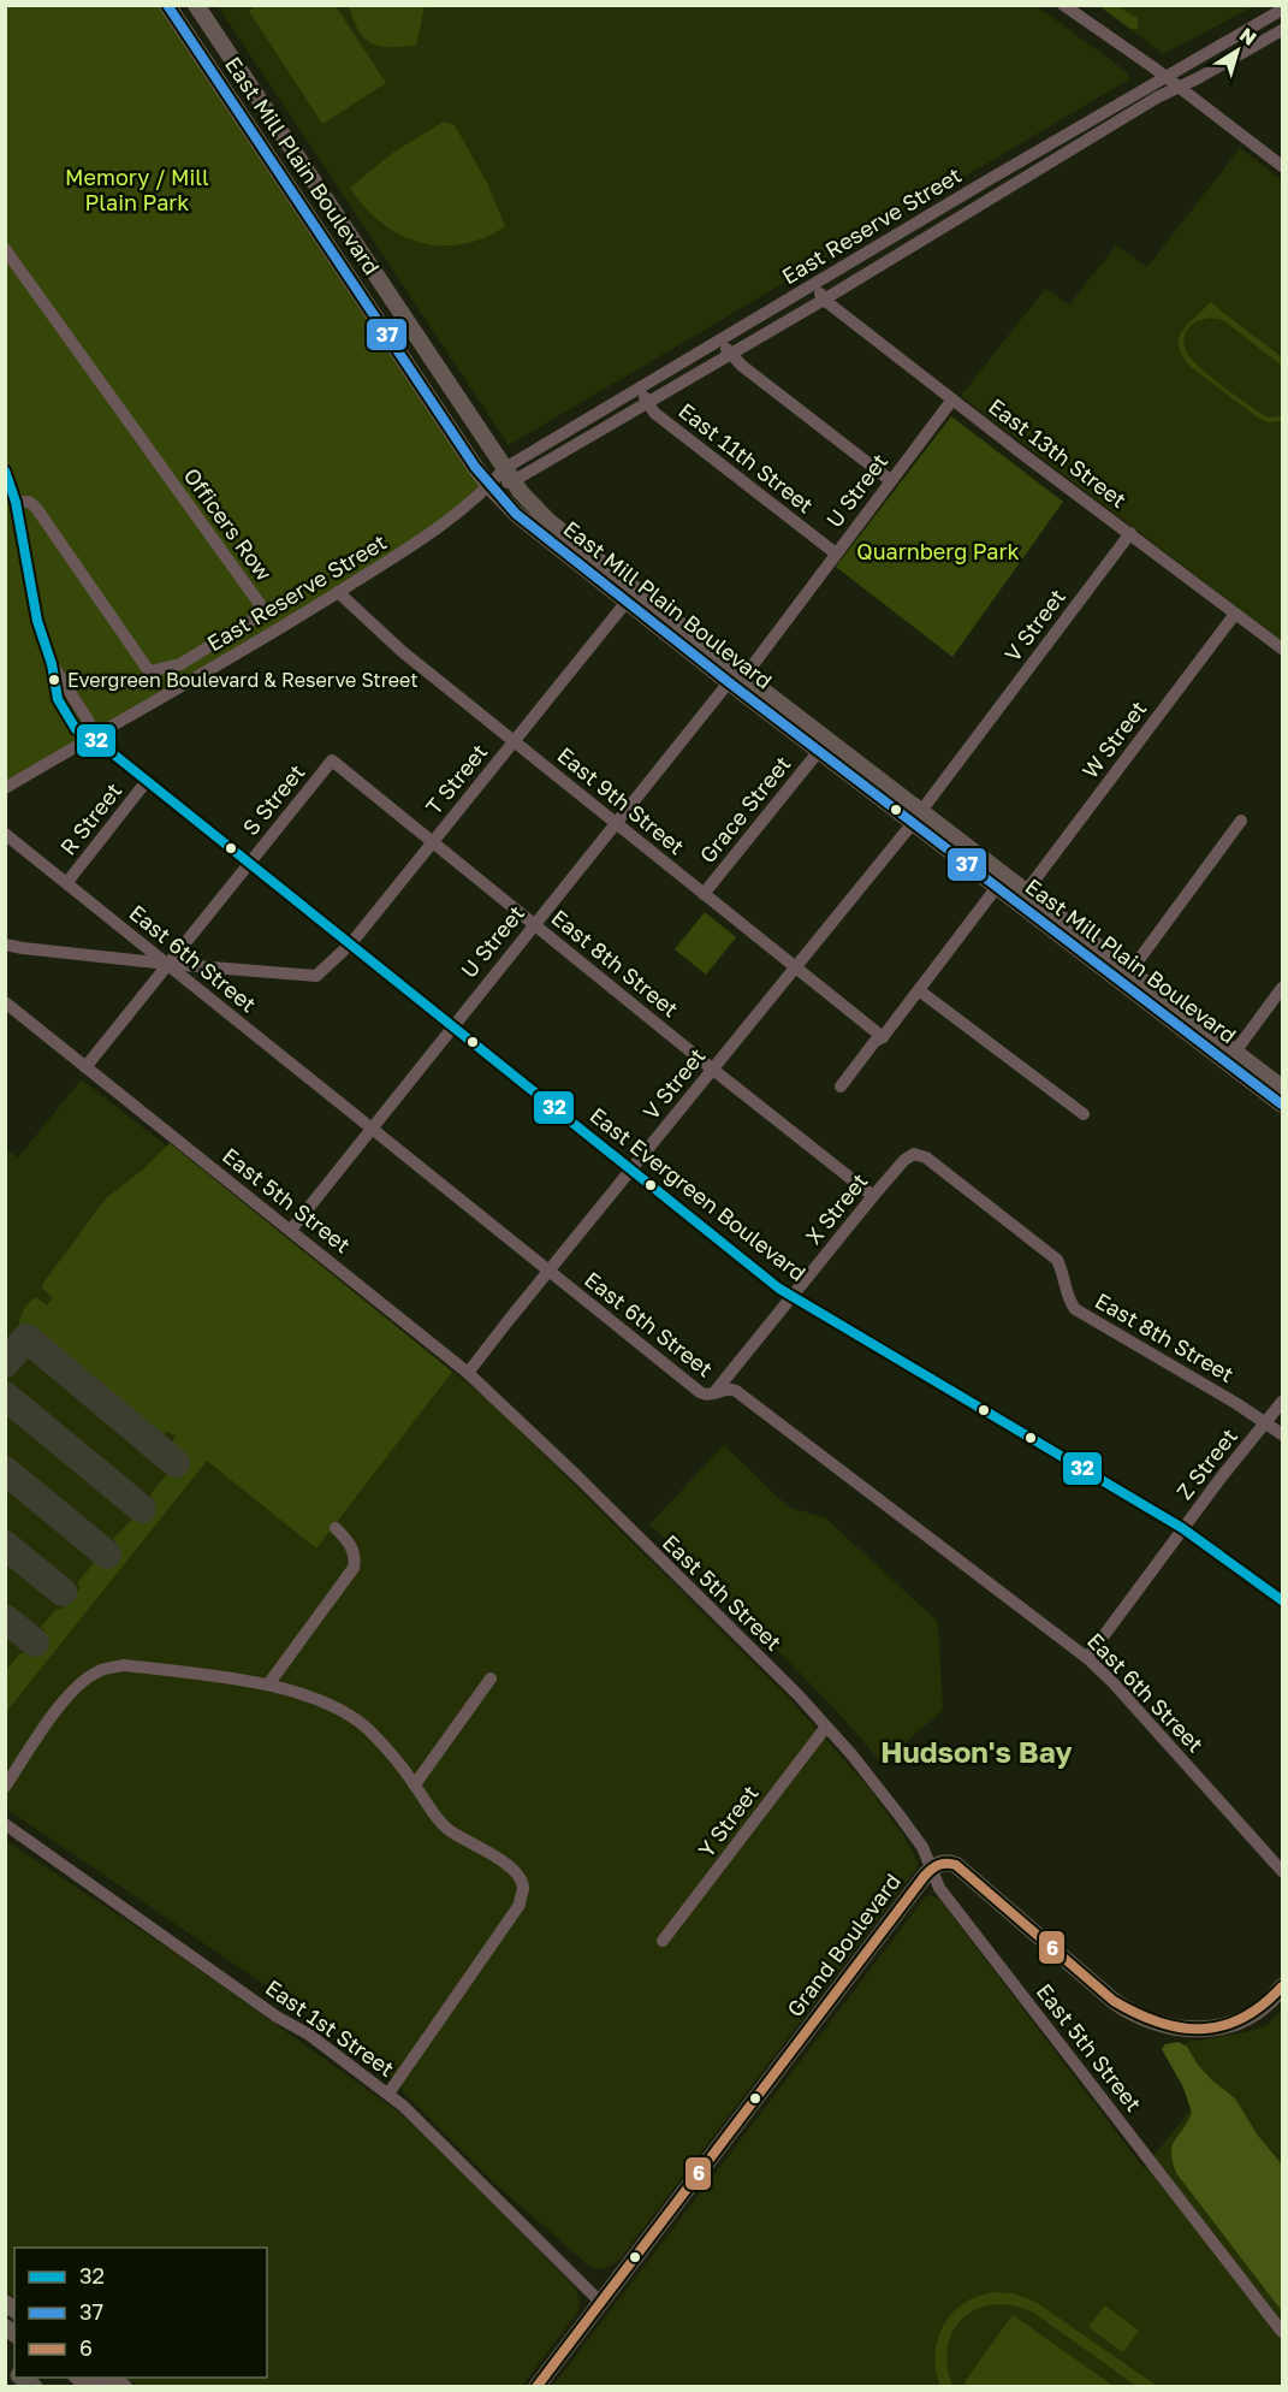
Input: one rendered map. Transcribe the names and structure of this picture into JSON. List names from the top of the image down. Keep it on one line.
{"streets":{"main road":["East Mill Plain Boulevard","Grand Boulevard"],"street":["East Reserve Street","East 13th Street","East 11th Street","U Street","Officers Row","V Street","W Street","T Street","S Street","East 9th Street","Grace Street","R Street","East 6th Street","East 8th Street","East Evergreen Boulevard","East 5th Street","X Street","Z Street","Y Street","East 1st Street"]},"crossings":[["East Mill Plain Boulevard","East Reserve Street"],["East Mill Plain Boulevard","U Street"],["East Mill Plain Boulevard","V Street"],["East Mill Plain Boulevard","W Street"],["East Mill Plain Boulevard","T Street"],["East Mill Plain Boulevard","Grace Street"],["East Reserve Street","East 13th Street"],["East Reserve Street","East 11th Street"],["East Reserve Street","East 9th Street"],["East Reserve Street","East Evergreen Boulevard"],["East 13th Street","U Street"],["East 13th Street","V Street"],["East 13th Street","W Street"],["East 11th Street","U Street"],["U Street","East 9th Street"],["U Street","East 6th Street"],["U Street","East 8th Street"],["U Street","East Evergreen Boulevard"],["U Street","East 5th Street"],["Officers Row","East Evergreen Boulevard"],["V Street","East 9th Street"],["V Street","East 6th Street"],["V Street","East 8th Street"],["V Street","East Evergreen Boulevard"],["V Street","East 5th Street"],["T Street","S Street"],["T Street","East 9th Street"],["T Street","East 6th Street"],["T Street","East 8th Street"],["T Street","East Evergreen Boulevard"],["S Street","East 6th Street"],["S Street","East 8th Street"],["S Street","East Evergreen Boulevard"],["S Street","East 5th Street"],["East 9th Street","Grace Street"],["R Street","East 6th Street"],["R Street","East Evergreen Boulevard"],["East 6th Street","X Street"],["East 6th Street","Z Street"],["East 8th Street","X Street"],["East 8th Street","Z Street"],["East Evergreen Boulevard","X Street"],["East Evergreen Boulevard","Z Street"],["East 5th Street","Y Street"],["East 5th Street","Grand Boulevard"],["Grand Boulevard","East 1st Street"]],"districts":["Hudson's Bay"],"parks":["Memory / Mill Plain Park","Quarnberg Park"],"places":["Evergreen Boulevard & Reserve Street"],"lines":["transit line 37","transit line 32","transit line 6"],"legend":["32","37","6"],"north":"top right"}
